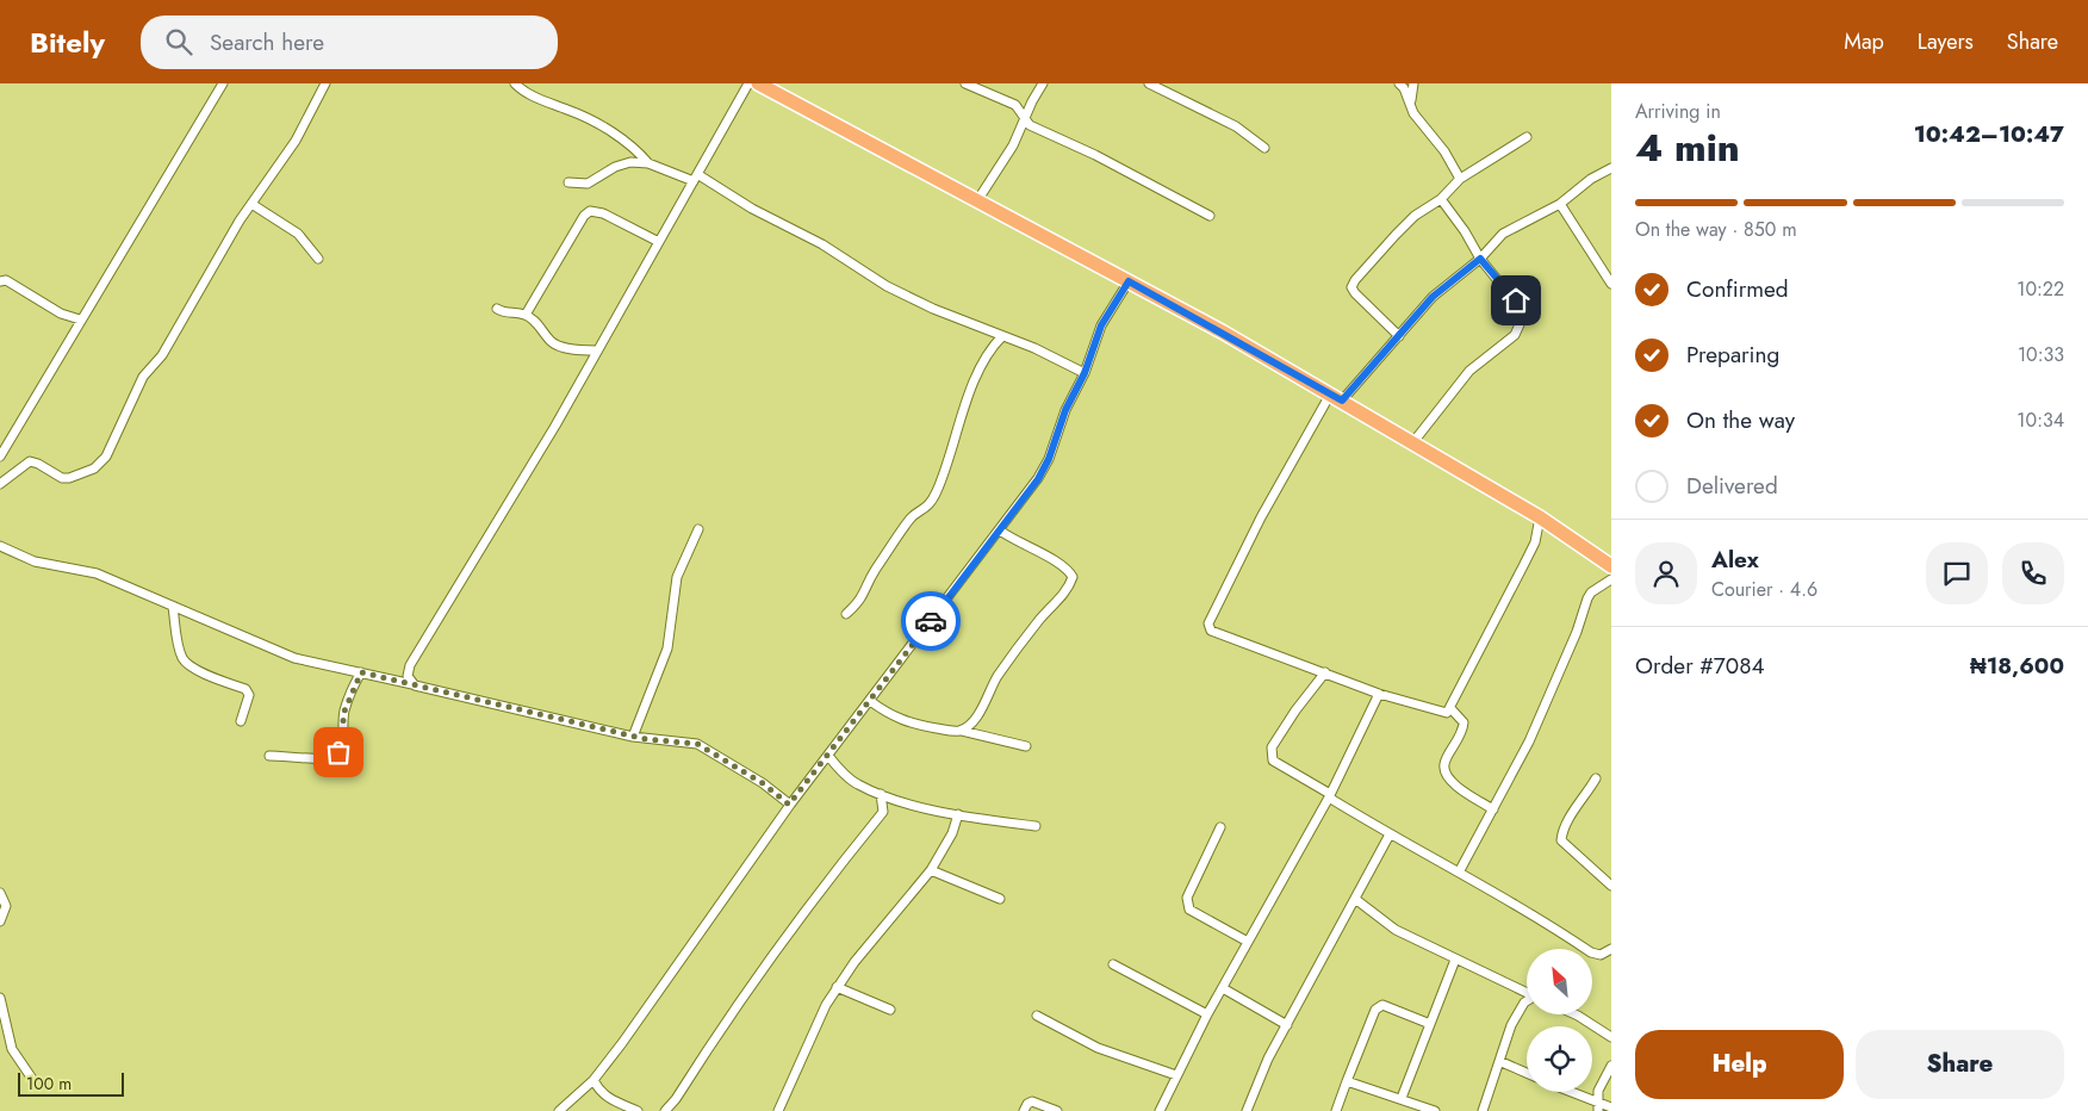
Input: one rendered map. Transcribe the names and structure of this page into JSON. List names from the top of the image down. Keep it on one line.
{"scale_bar":"100 m","north":"top left","page":{"header":"Bitely","search":"Search here","nav":["Map","Layers","Share"],"heading":["4 min","Arriving in","10:42–10:47"],"panel":["Alex","Courier · 4.6","Order #7084","₦18,600"],"bar":"On the way · 850 m","list":[["Confirmed","10:22"],["Preparing","10:33"],["On the way","10:34"],"Delivered"],"buttons":["Help","Share"],"scale":"100 m"}}
